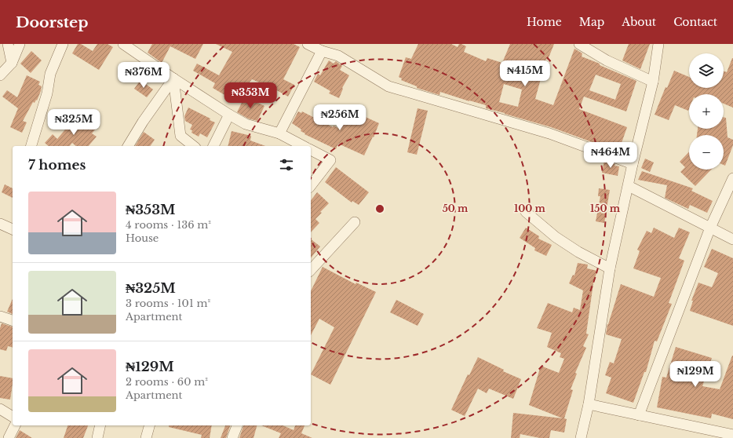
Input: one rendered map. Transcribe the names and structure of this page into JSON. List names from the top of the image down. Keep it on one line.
{"page":{"header":"Doorstep","nav":["Home","Map","About","Contact"],"map_buttons":["+","−"],"price":["₦415M","₦376M","₦353M","₦256M","₦325M","₦464M","₦129M"],"heading":"7 homes","list":[{"name":"₦353M","note":"4 rooms · 136 m² · House"},{"name":"₦325M","note":"3 rooms · 101 m² · Apartment"},{"name":"₦129M","note":"2 rooms · 60 m² · Apartment"}]},"rings":["50 m","100 m","150 m"]}
